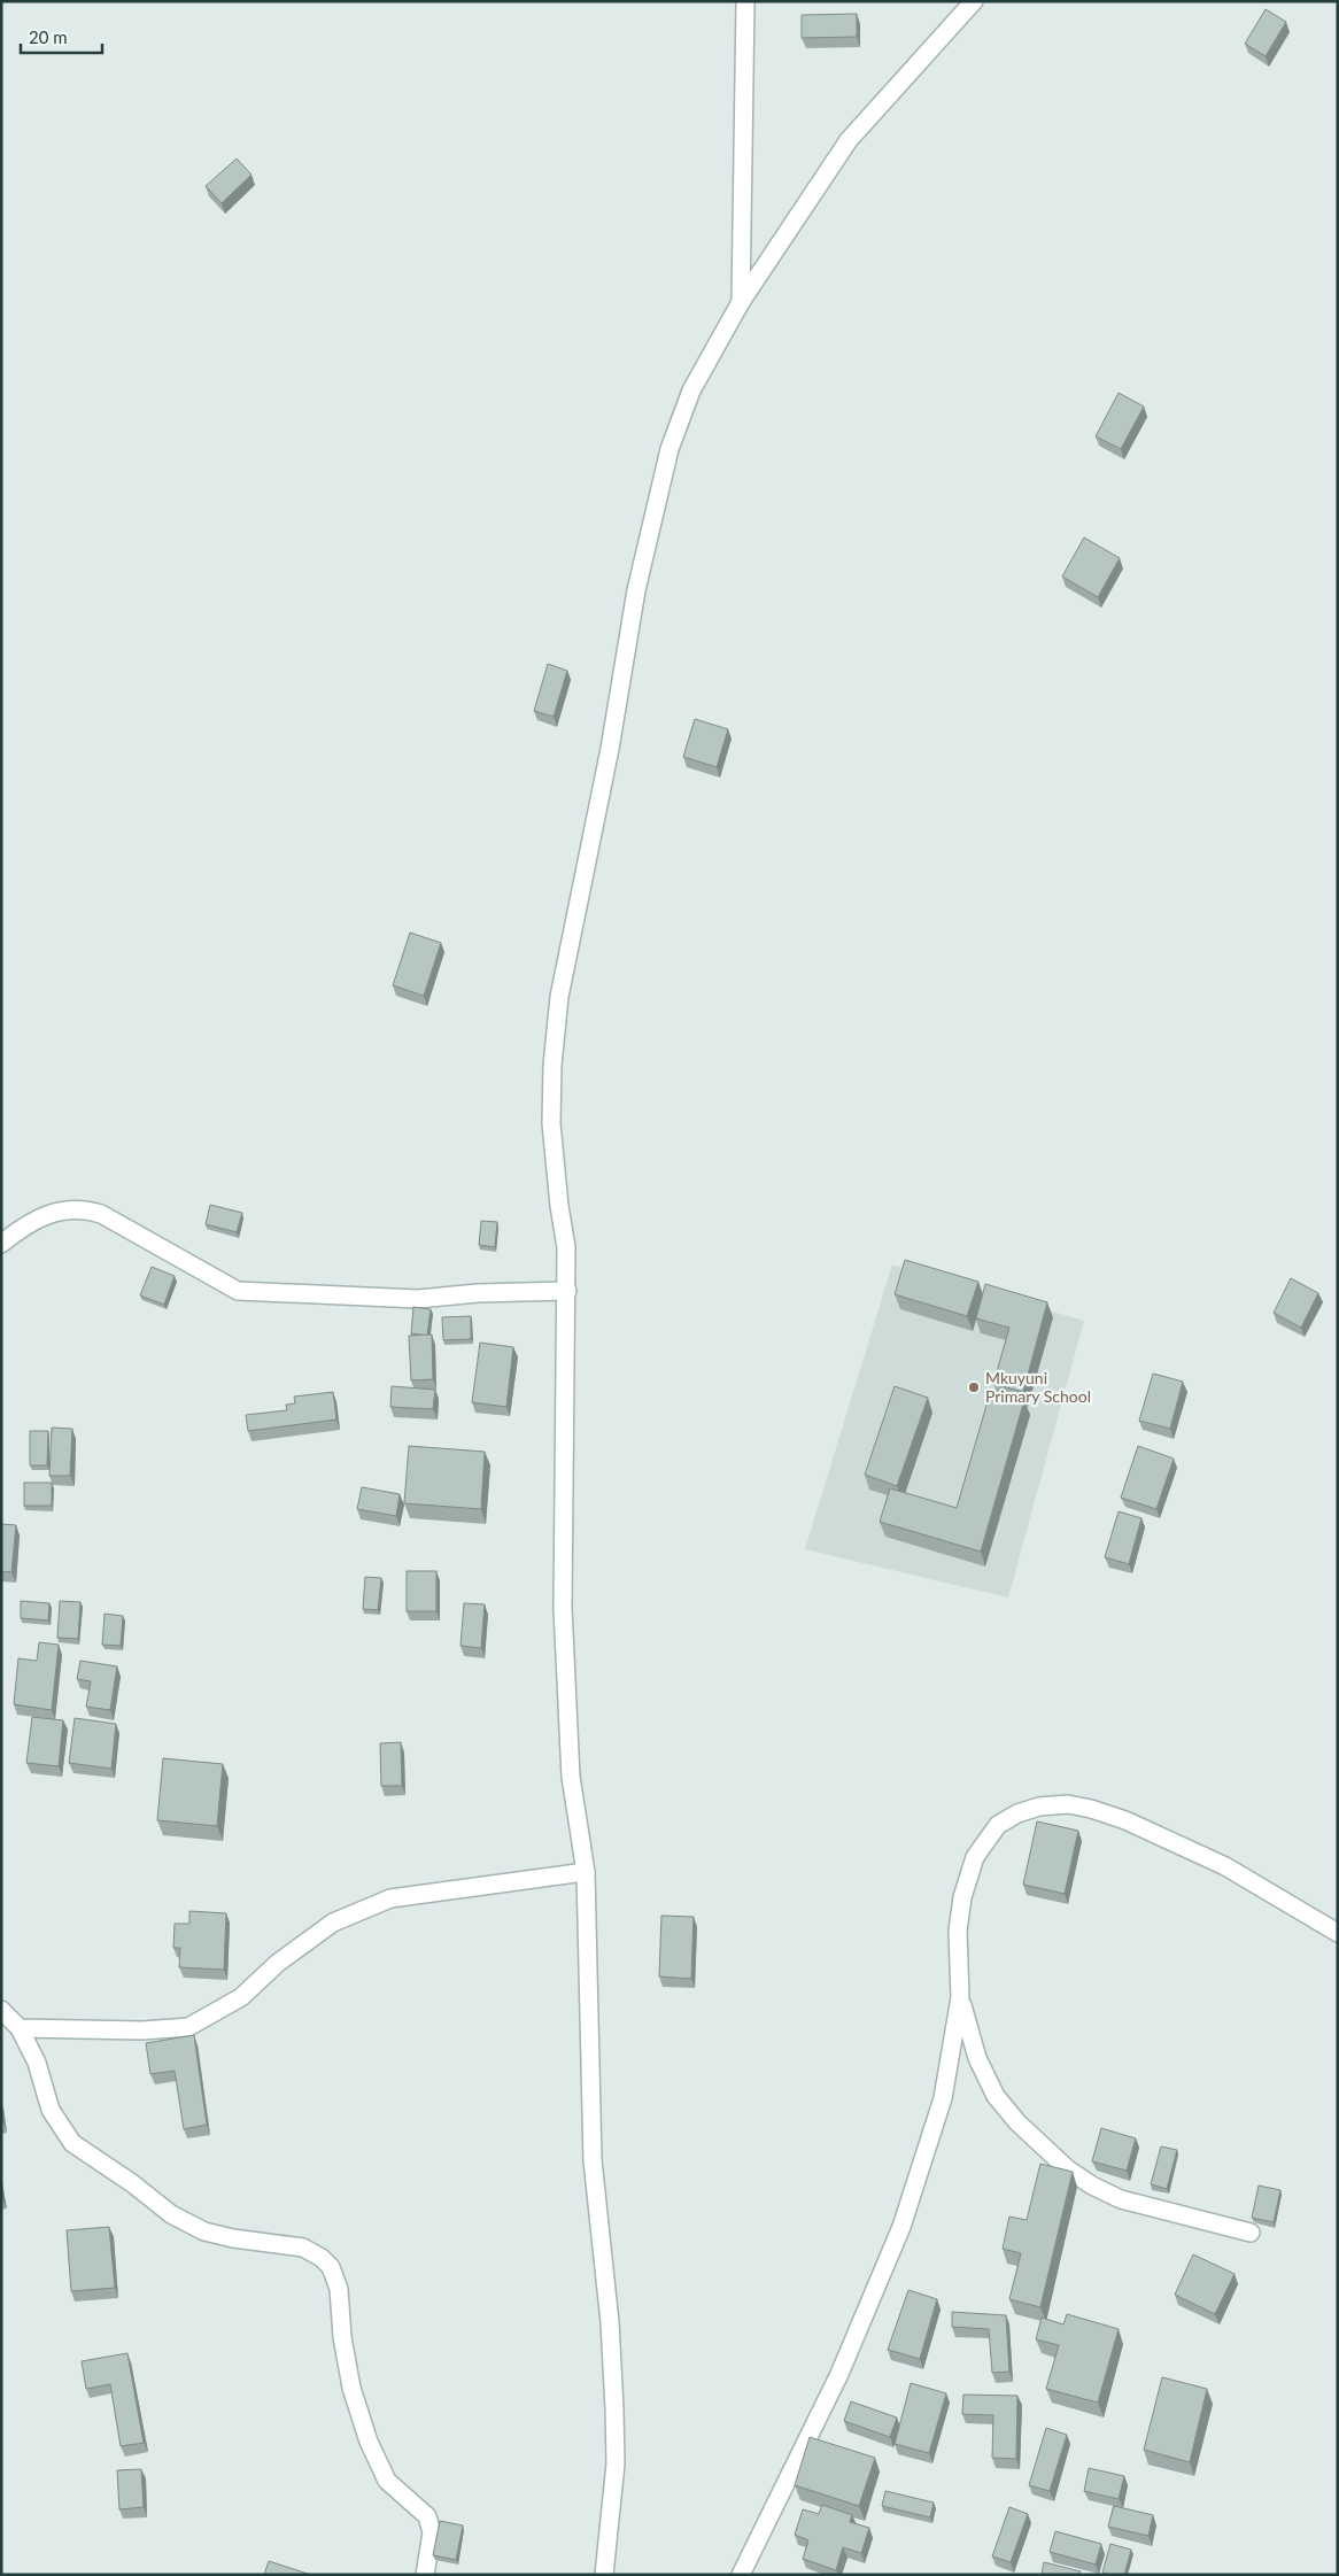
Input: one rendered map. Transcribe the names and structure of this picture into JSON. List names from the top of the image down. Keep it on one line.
{"places":["Mkuyuni Primary School"],"scale_bar":"20 m"}
